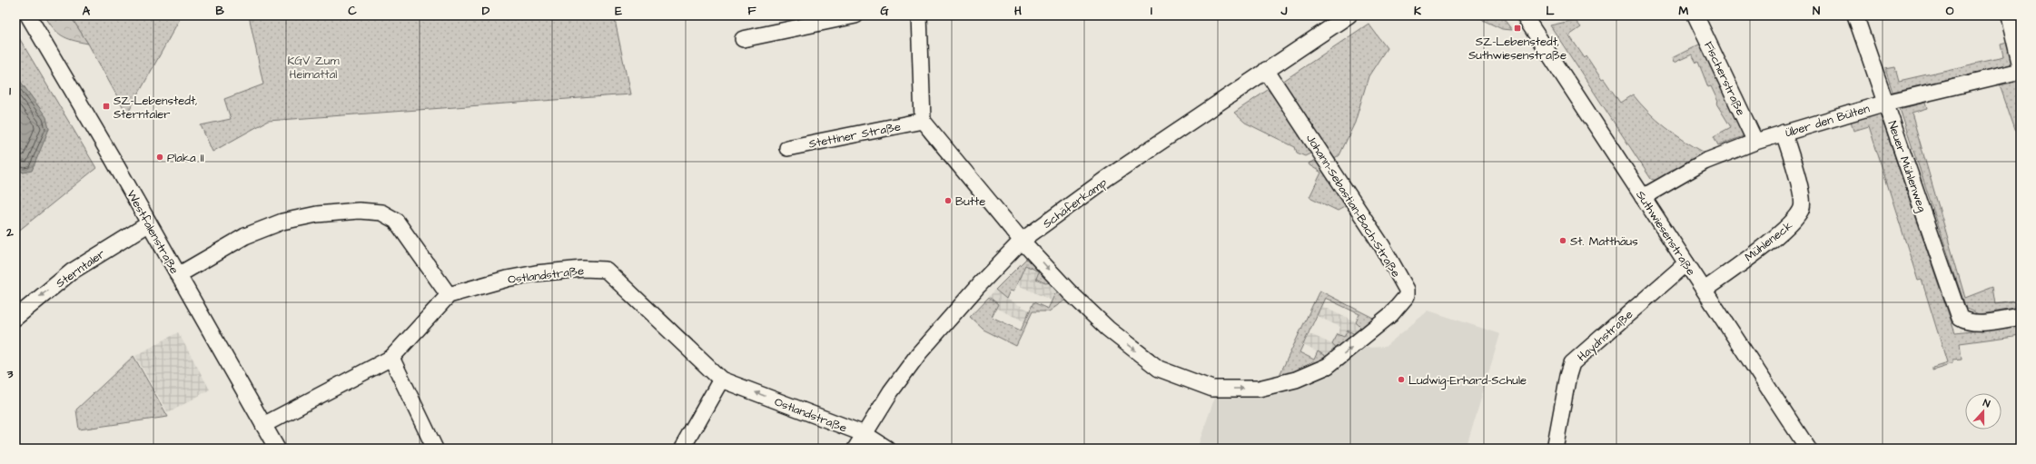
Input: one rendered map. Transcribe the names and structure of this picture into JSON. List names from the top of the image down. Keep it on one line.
{"streets":{"street":["Fischerstraße","Über den Bülten","Stettiner Straße","Neuer Mühlenweg","Schäferkamp","Johann-Sebastian-Bach-Straße","Westfalenstraße","Suthwiesenstraße","Mühleneck","Sterntaler","Ostlandstraße","Haydnstraße"]},"crossings":[["Fischerstraße","Über den Bülten"],["Über den Bülten","Neuer Mühlenweg"],["Über den Bülten","Suthwiesenstraße"],["Über den Bülten","Mühleneck"],["Stettiner Straße","Johann-Sebastian-Bach-Straße"],["Schäferkamp","Johann-Sebastian-Bach-Straße"],["Schäferkamp","Ostlandstraße"],["Westfalenstraße","Sterntaler"],["Suthwiesenstraße","Mühleneck"],["Suthwiesenstraße","Haydnstraße"]],"one_way":["Sterntaler"],"parks":["KGV Zum Heimattal"],"places":{"transit":["SZ-Lebenstedt, Suthwiesenstraße","SZ-Lebenstedt, Sterntaler"],"other":["Plaka II","Butte","St. Matthäus","Ludwig-Erhard-Schule"]},"north":"top","grid":{"columns":["A","B","C","D","E","F","G","H","I","J","K","L","M","N","O"],"rows":["1","2","3"]}}
